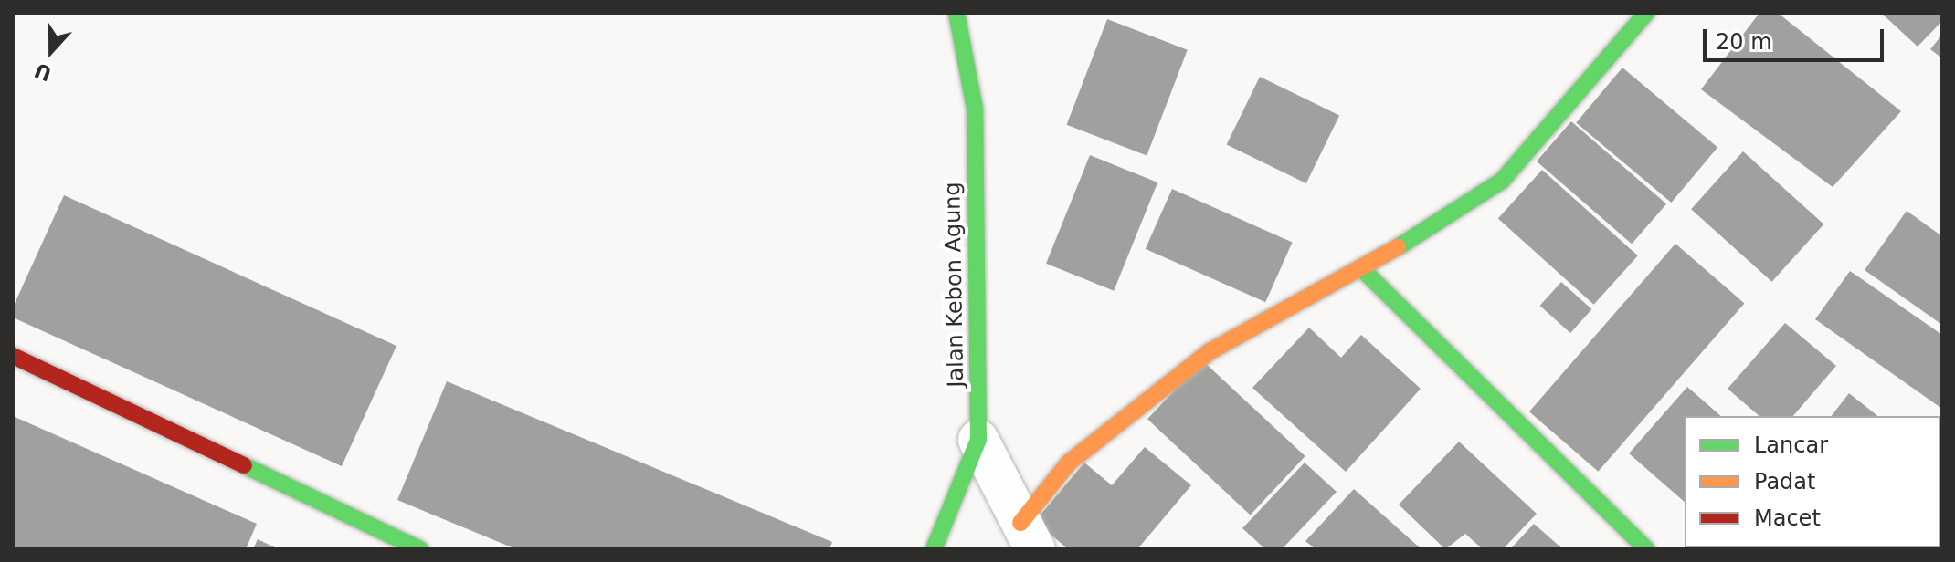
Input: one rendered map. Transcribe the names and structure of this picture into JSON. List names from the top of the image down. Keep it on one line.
{"streets":{"street":["Jalan Kebon Agung"]},"legend":["Lancar","Padat","Macet"],"scale_bar":"20 m","north":"bottom"}
